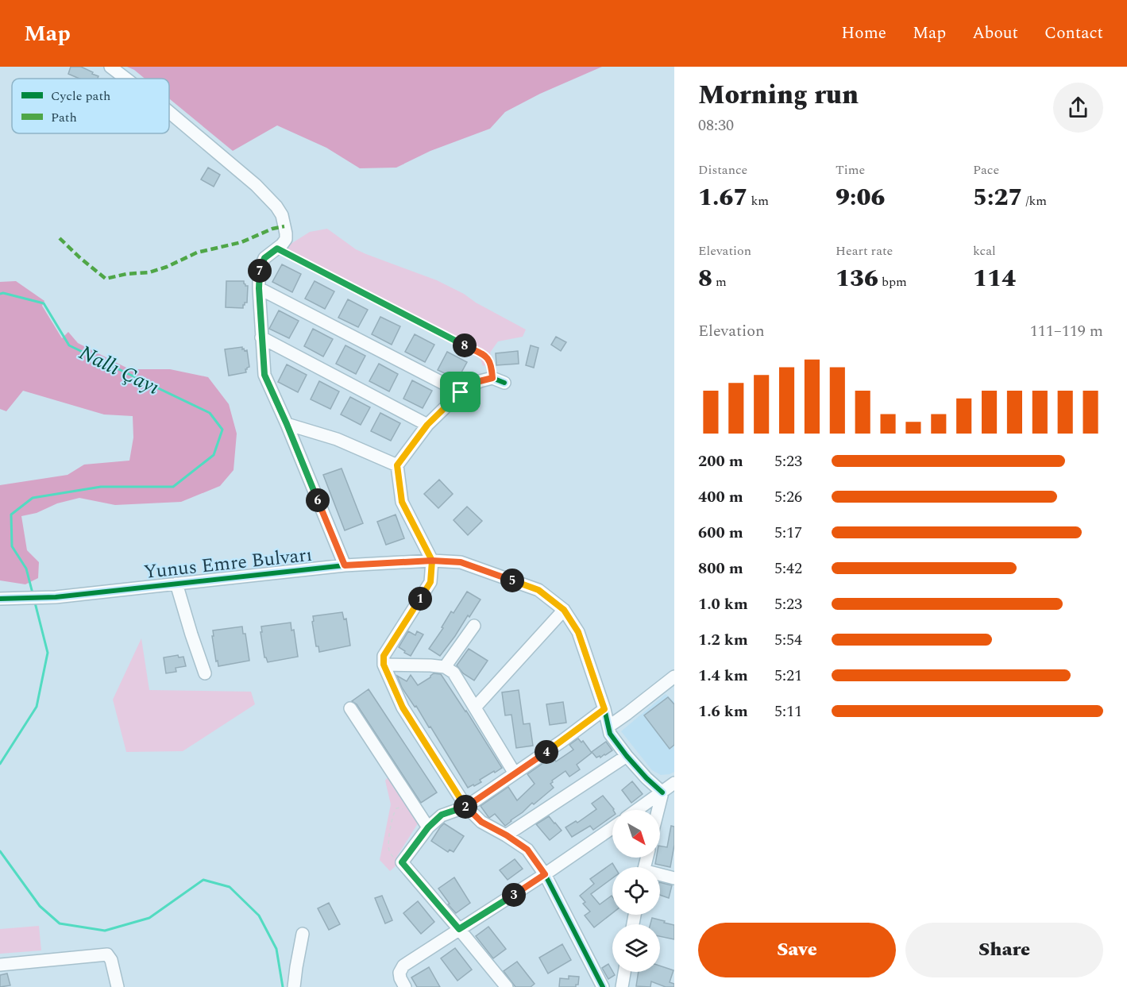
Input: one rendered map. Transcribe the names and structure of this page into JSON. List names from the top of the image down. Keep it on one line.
{"streets":{"street":["Yunus Emre Bulvarı"]},"water":["Nallı Çayı"],"legend":["Cycle path","Path"],"north":"bottom right","page":{"header":"Map","nav":["Home","Map","About","Contact"],"heading":["Morning run","08:30"],"stats":[["Distance","1.67 km"],["Time","9:06"],["Pace","5:27 /km"],["Elevation","8 m"],["Heart rate","136 bpm"],["kcal","114"]],"pins":["7","8","6","5","1","4","2","3"],"chart":["Elevation","111–119 m"],"list":[{"name":"200 m","note":"5:23"},{"name":"400 m","note":"5:26"},{"name":"600 m","note":"5:17"},{"name":"800 m","note":"5:42"},{"name":"1.0 km","note":"5:23"},{"name":"1.2 km","note":"5:54"},{"name":"1.4 km","note":"5:21"},{"name":"1.6 km","note":"5:11"}],"buttons":["Save","Share"]}}
